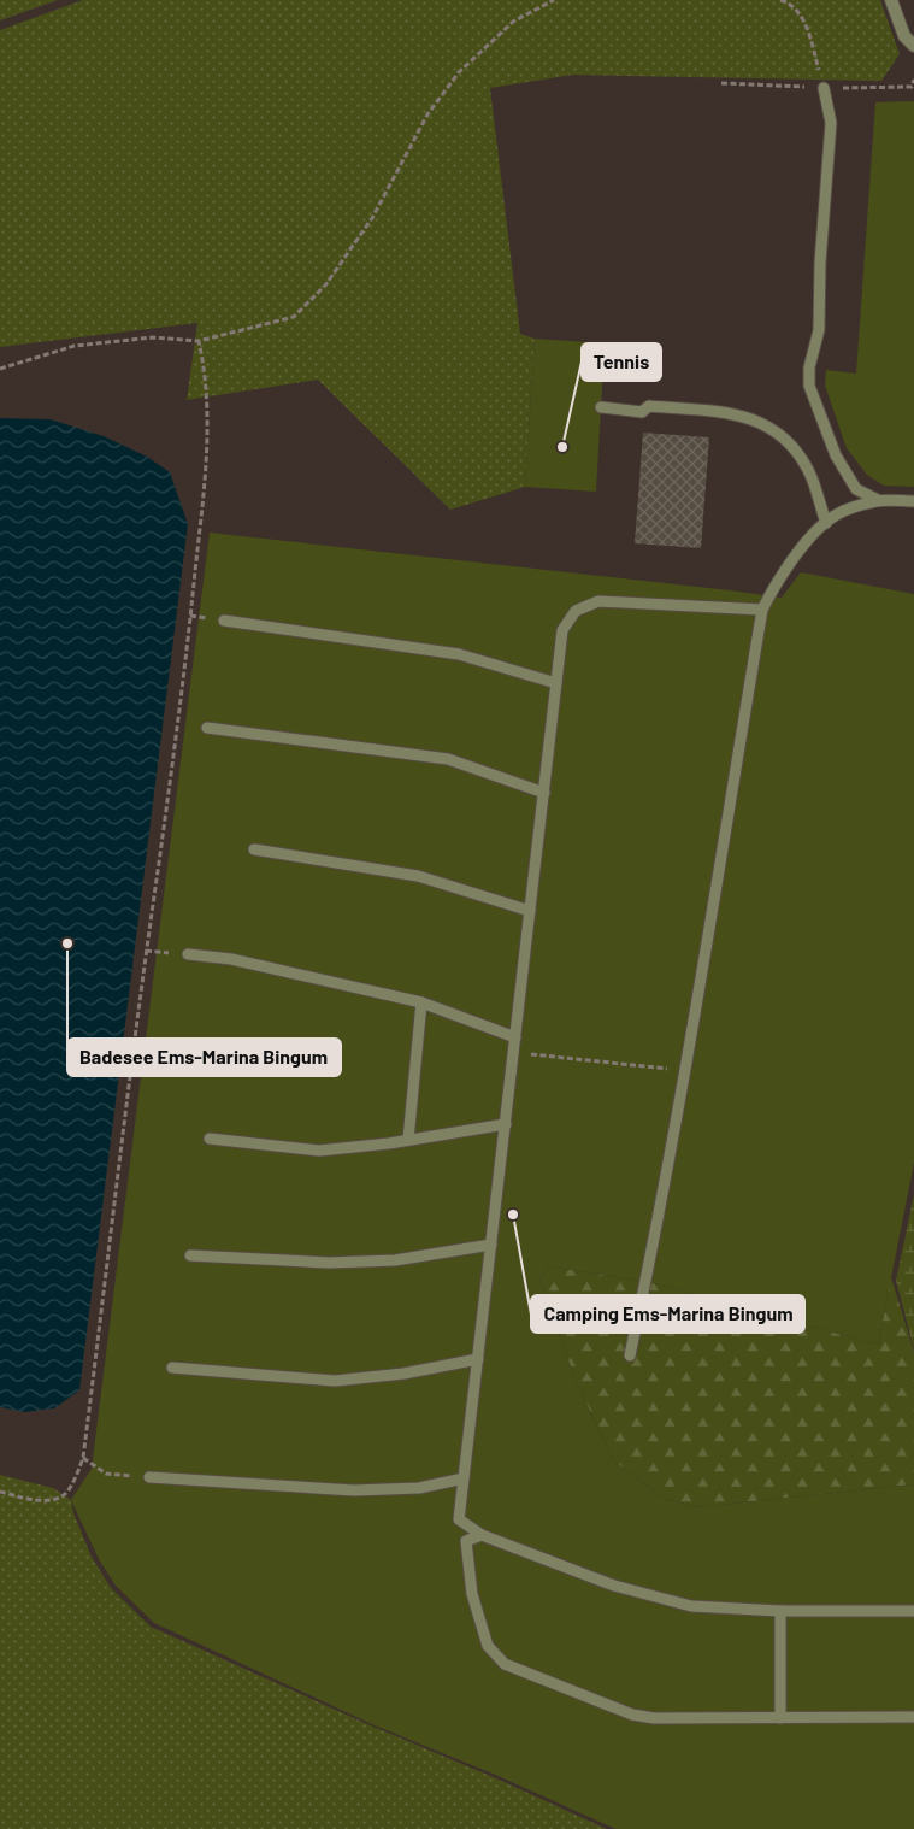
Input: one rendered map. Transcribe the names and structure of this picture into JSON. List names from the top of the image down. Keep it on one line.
{"places":["Tennis","Badesee Ems-Marina Bingum","Camping Ems-Marina Bingum"]}
